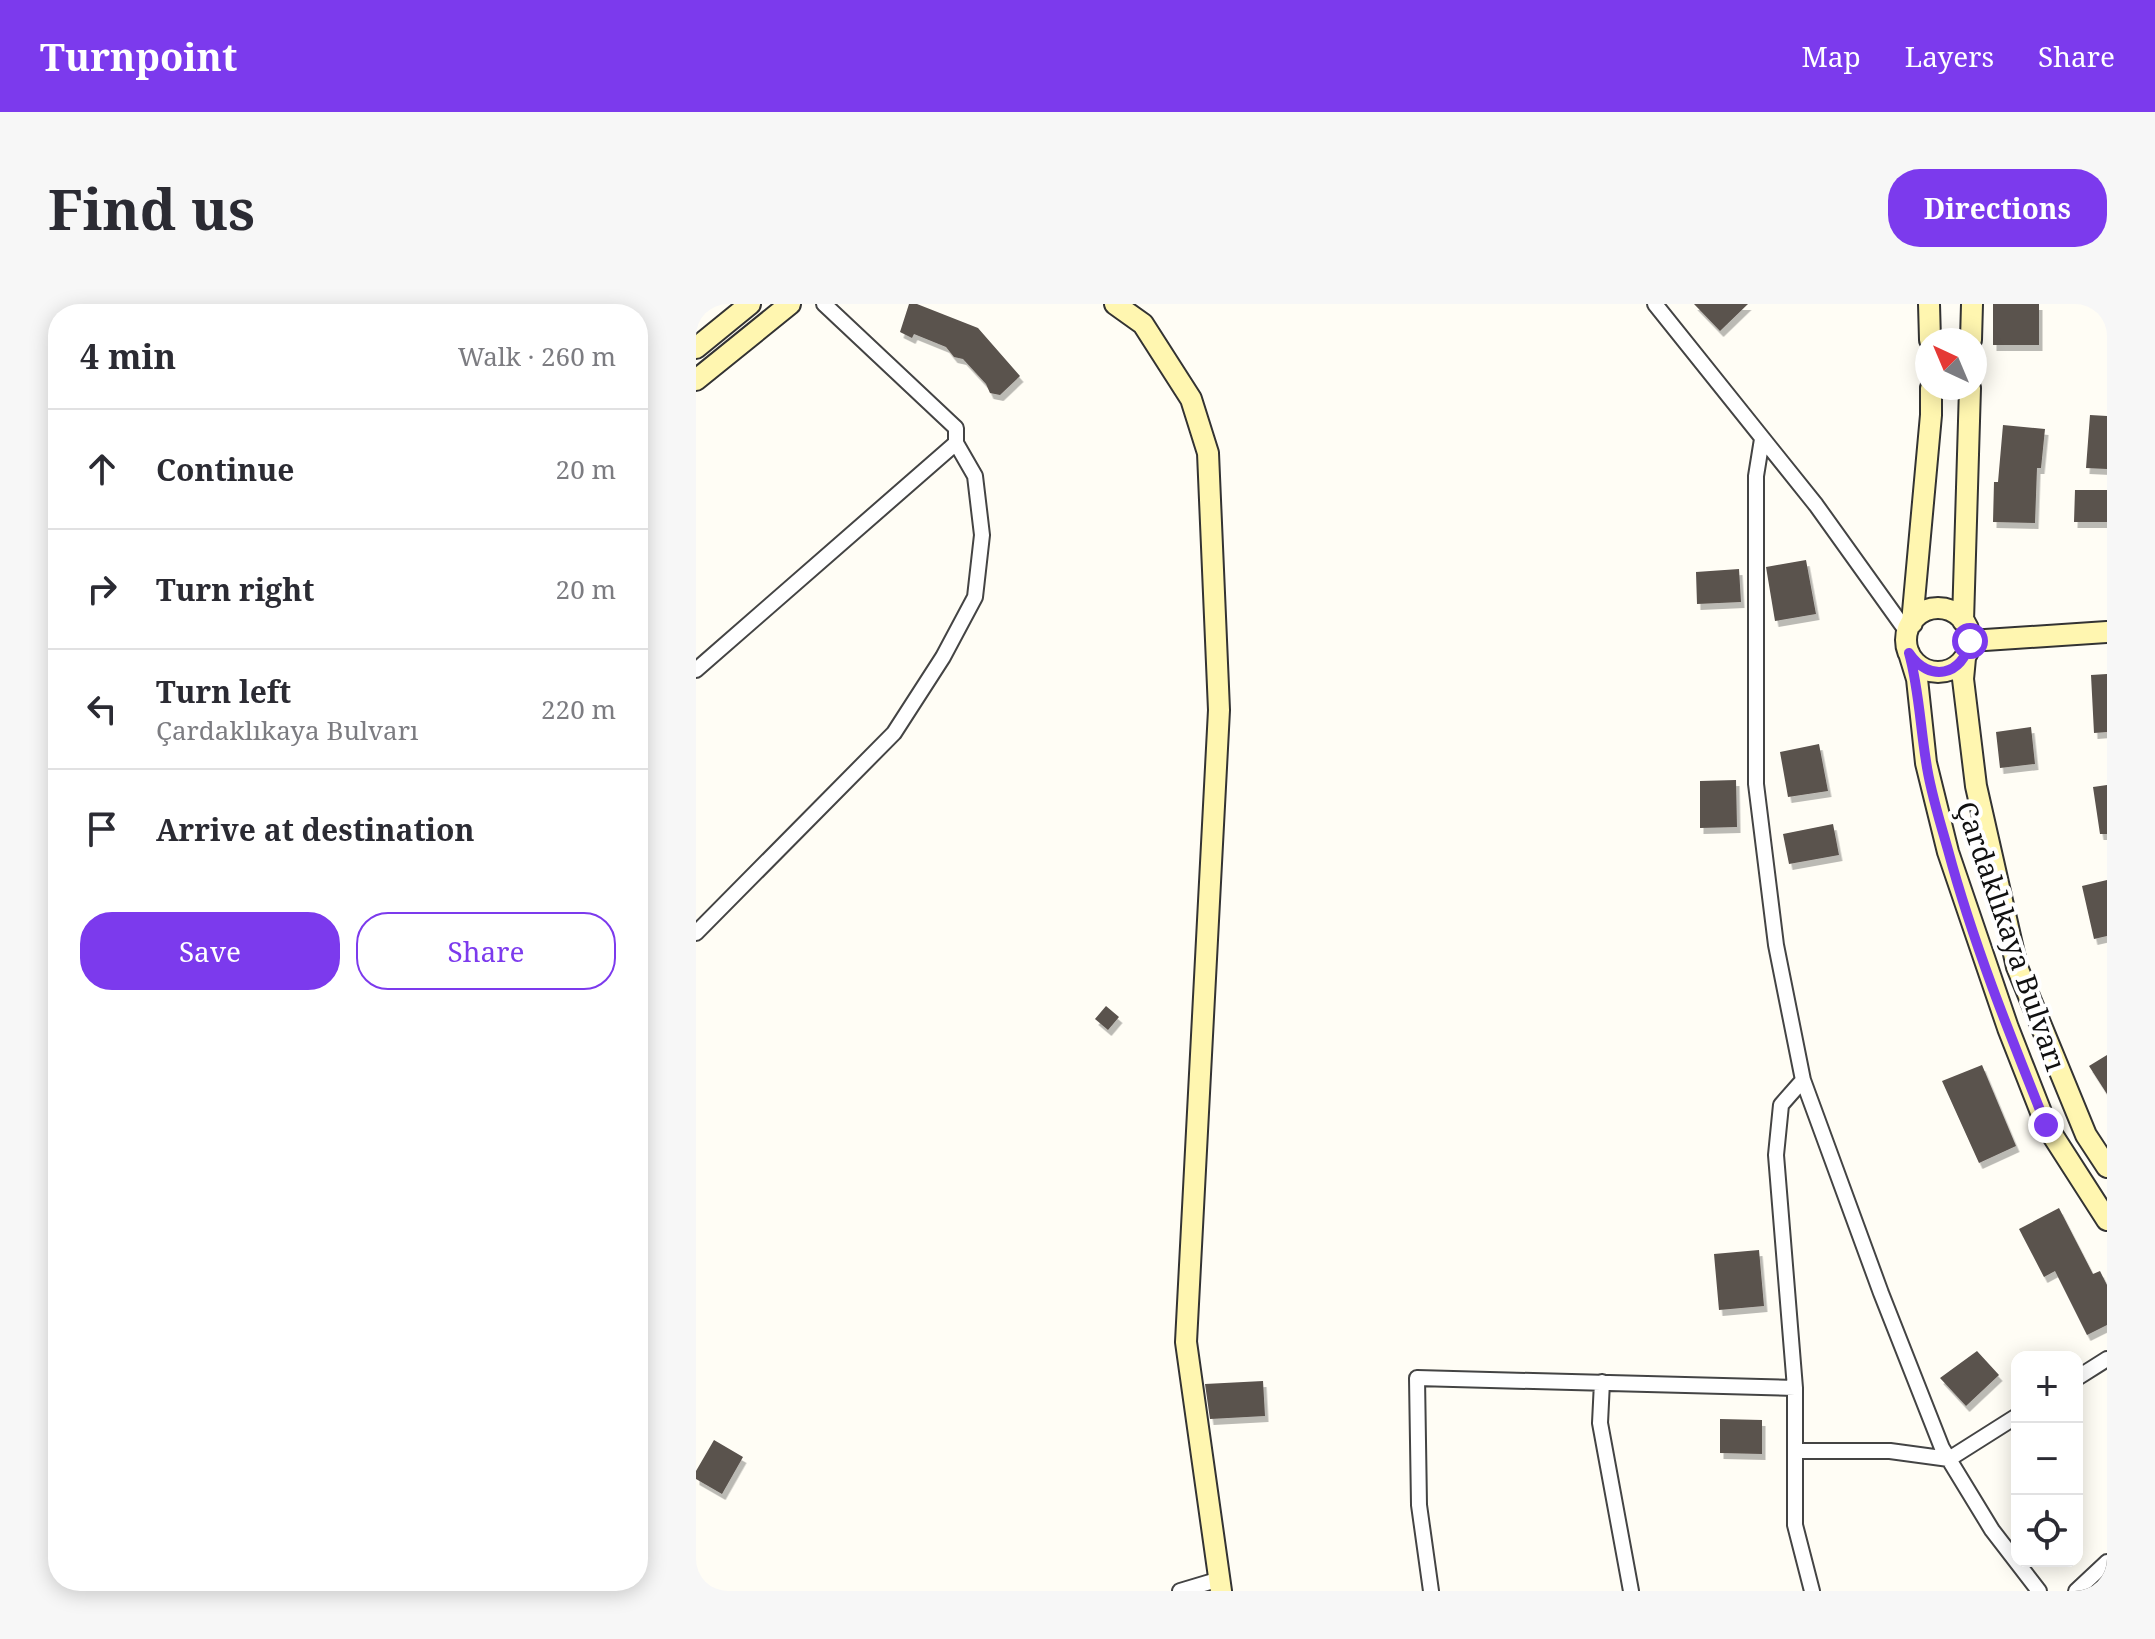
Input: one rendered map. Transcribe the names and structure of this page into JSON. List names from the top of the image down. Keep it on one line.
{"streets":{"main road":["Çardaklıkaya Bulvarı"]},"north":"top left","page":{"header":"Turnpoint","nav":["Map","Layers","Share"],"buttons":["Directions",["Save","Share"]],"title":"Find us","heading":["4 min","Walk · 260 m"],"list":[["Continue","20 m"],["Turn right","20 m"],["Turn left","Çardaklıkaya Bulvarı","220 m"],"Arrive at destination"],"map_buttons":["+","−"]}}
